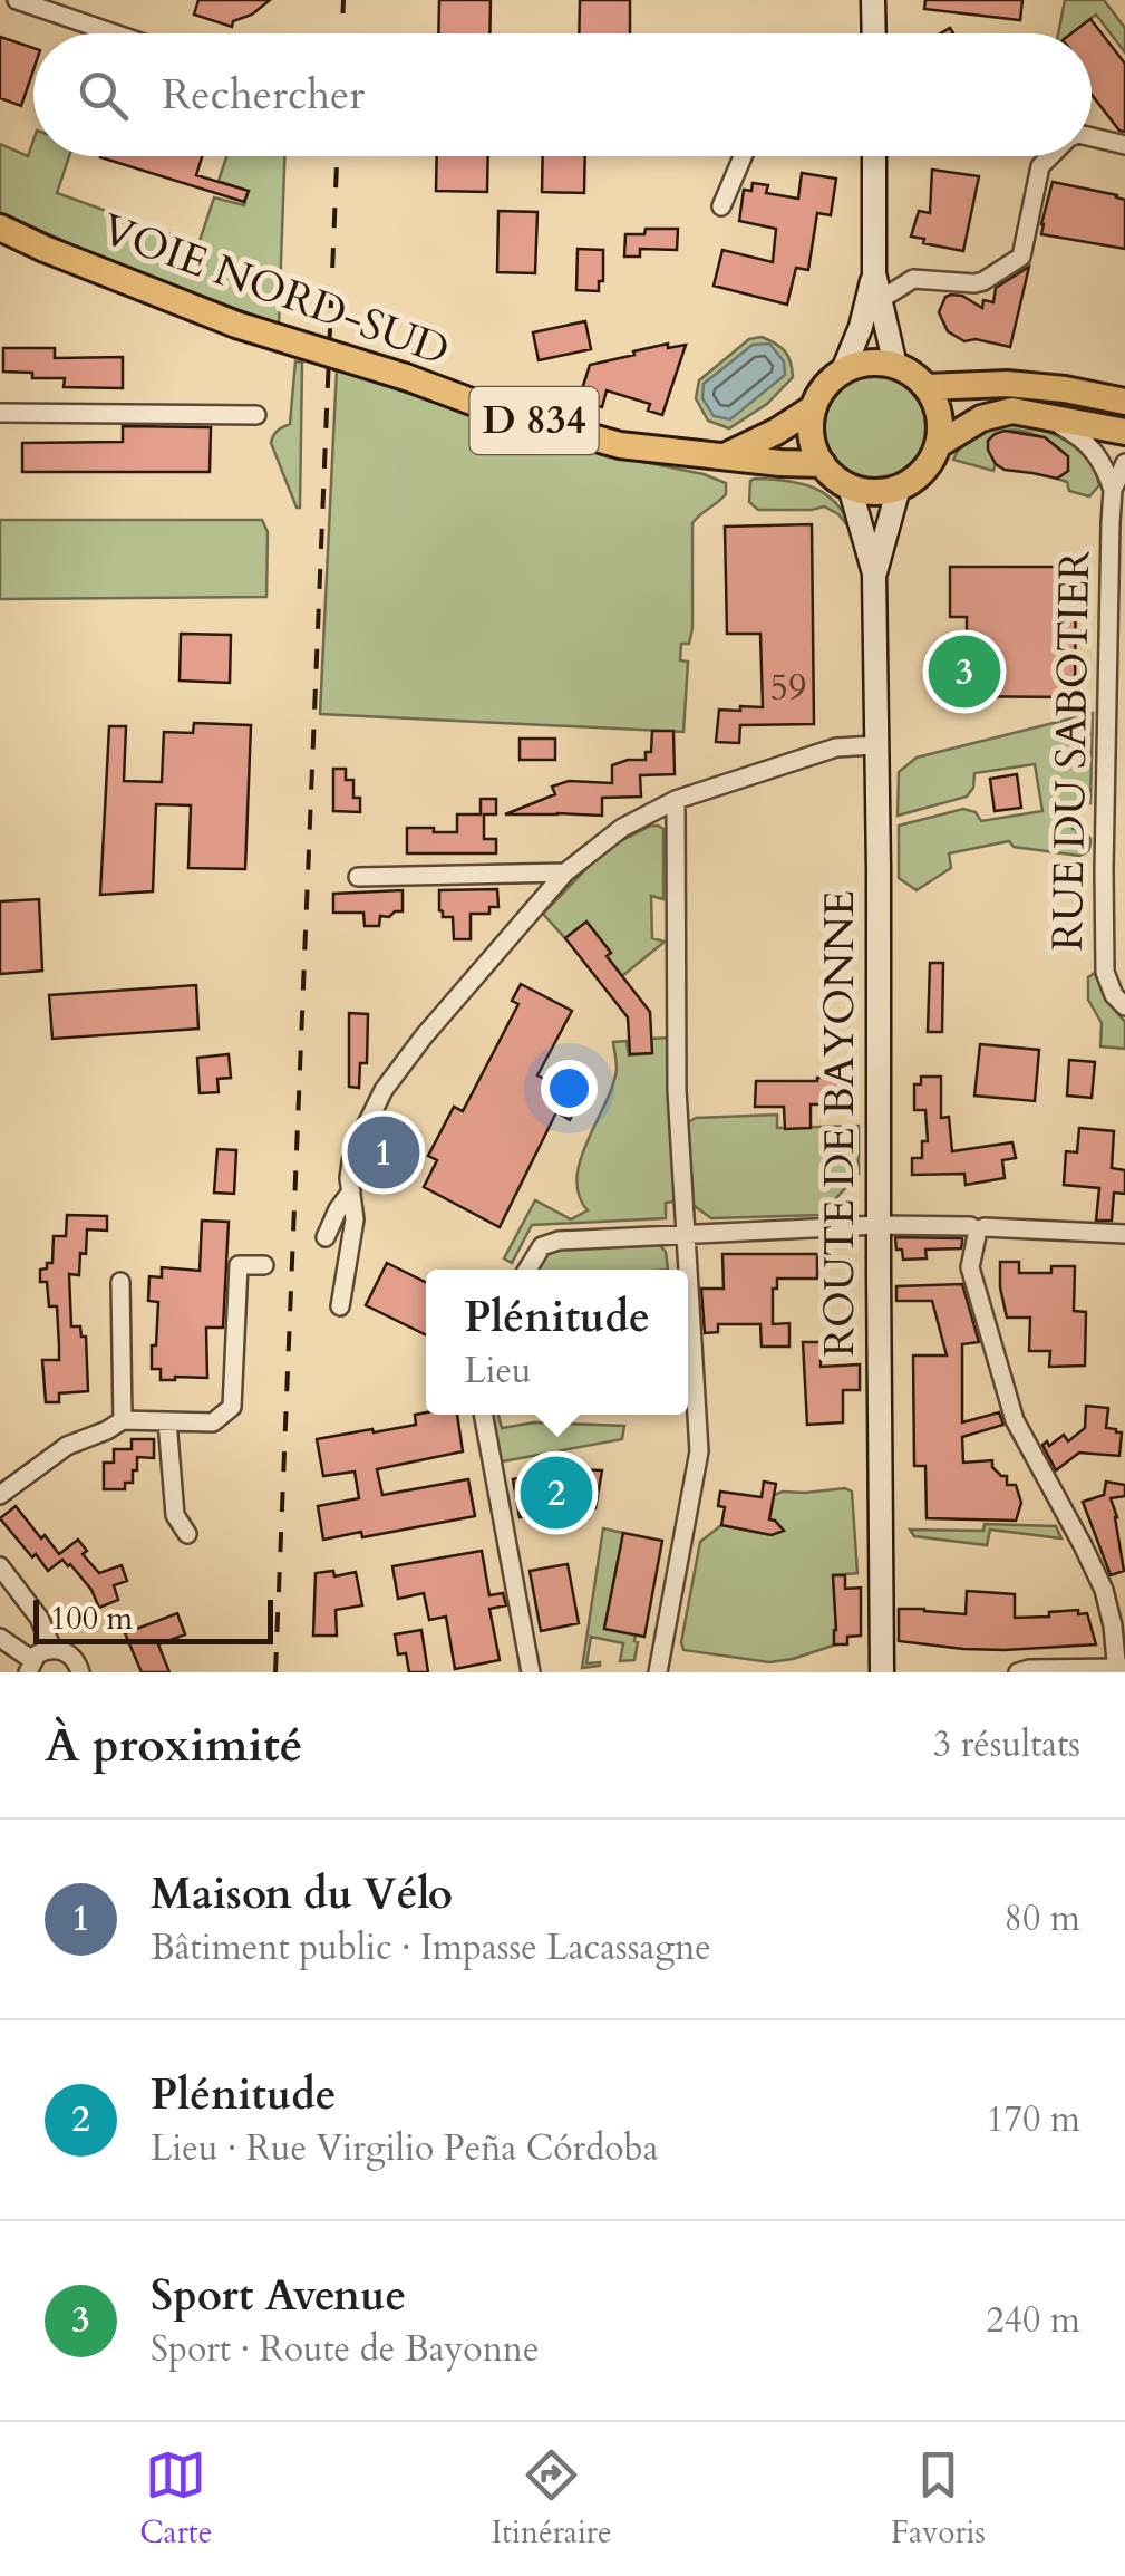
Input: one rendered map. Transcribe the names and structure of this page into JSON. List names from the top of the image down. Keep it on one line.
{"streets":{"main road":["VOIE NORD-SUD","D 834","ROUTE DE BAYONNE"],"street":["RUE DU SABOTIER"]},"crossings":[["VOIE NORD-SUD","ROUTE DE BAYONNE"]],"house_numbers":["59"],"scale_bar":"100 m","page":{"search":"Rechercher","pins":["3","1","2"],"popup":["Plénitude","Lieu"],"scale":"100 m","heading":["À proximité","3 résultats"],"list":[{"mark":"1","name":"Maison du Vélo","note":"Bâtiment public · Impasse Lacassagne","value":"80 m"},{"mark":"2","name":"Plénitude","note":"Lieu · Rue Virgilio Peña Córdoba","value":"170 m"},{"mark":"3","name":"Sport Avenue","note":"Sport · Route de Bayonne","value":"240 m"}],"nav":["Carte","Itinéraire","Favoris"]}}
